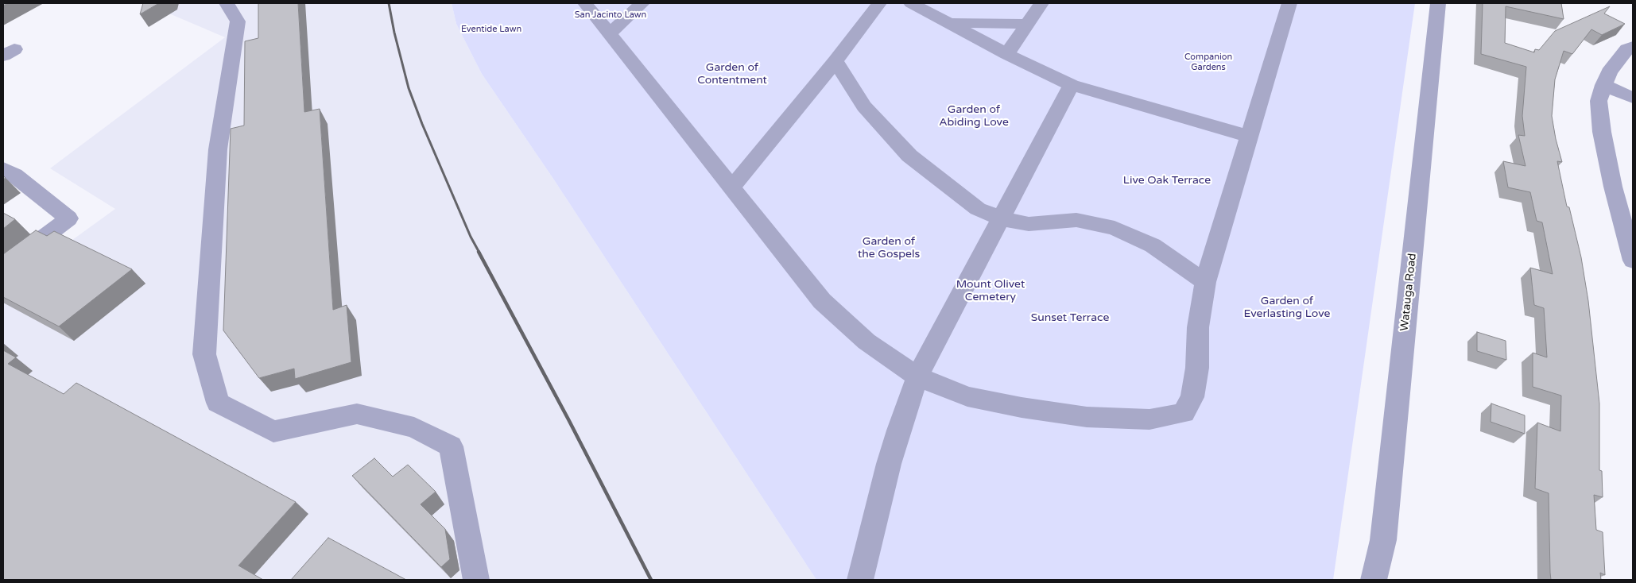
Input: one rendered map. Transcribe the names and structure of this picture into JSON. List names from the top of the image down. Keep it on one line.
{"streets":{"street":["Watauga Road"]},"parks":["San Jacinto Lawn","Eventide Lawn","Companion Gardens","Garden of Contentment","Garden of Abiding Love","Live Oak Terrace","Garden of the Gospels","Mount Olivet Cemetery","Garden of Everlasting Love","Sunset Terrace"]}
